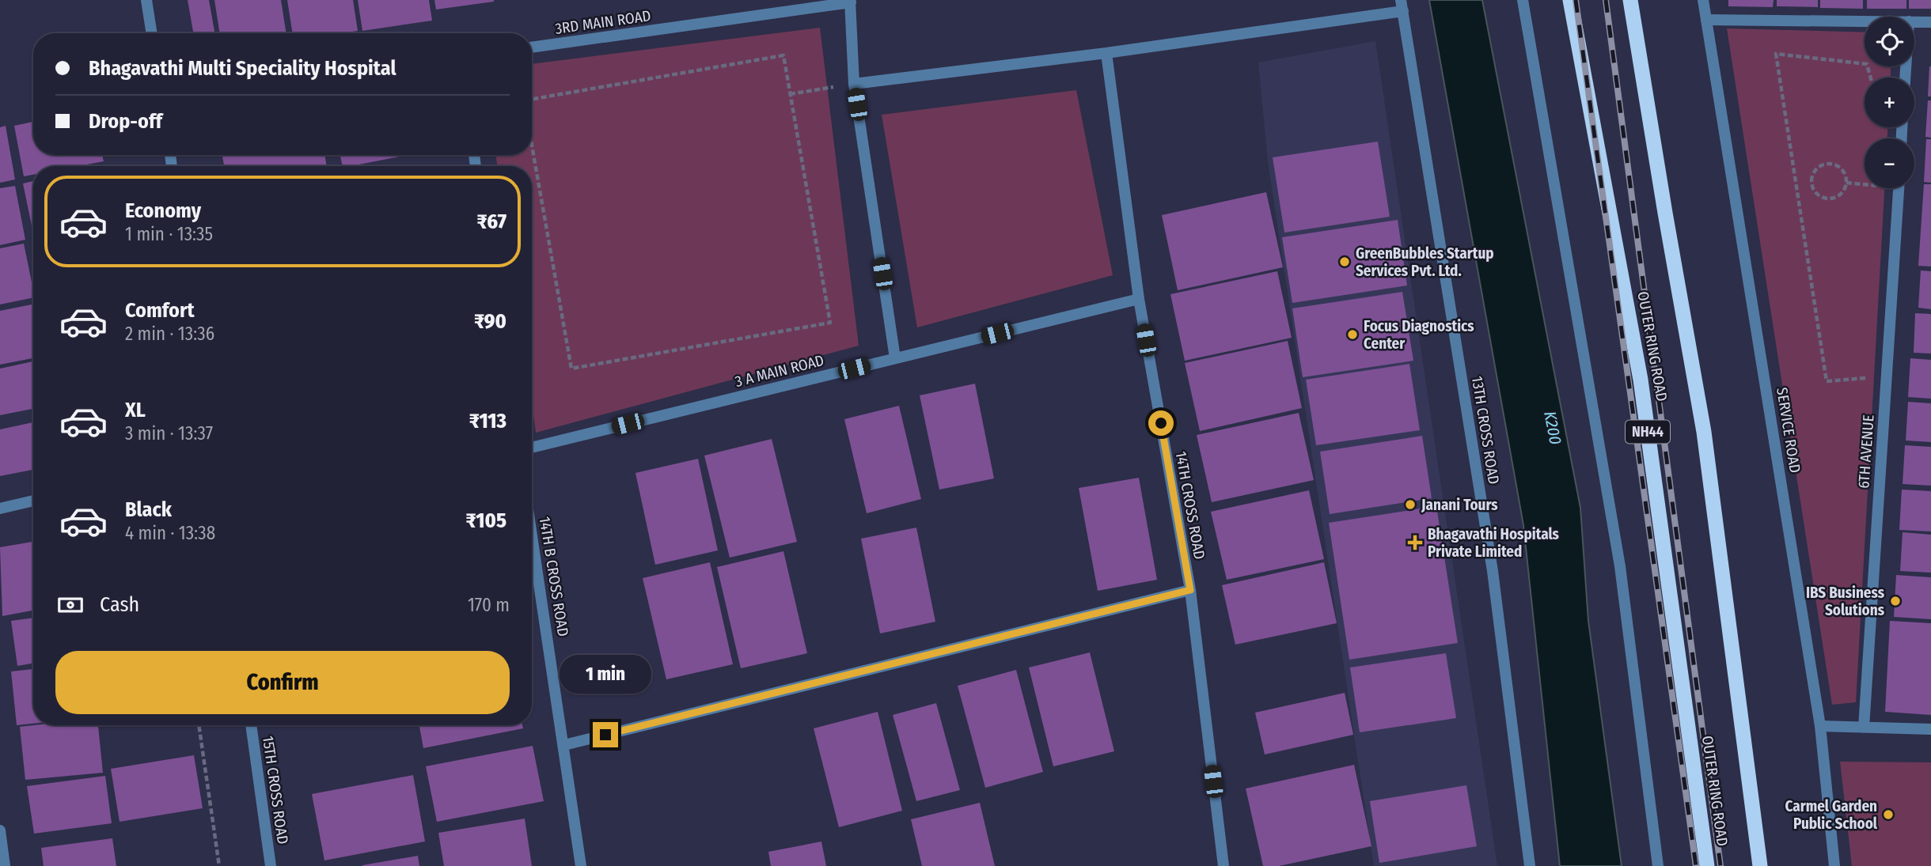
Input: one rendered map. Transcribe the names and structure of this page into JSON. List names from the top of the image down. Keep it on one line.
{"streets":{"highway":["OUTER RING ROAD","NH44"],"street":["3RD MAIN ROAD","3 A MAIN ROAD","13TH CROSS ROAD","SERVICE ROAD","6TH AVENUE","14TH CROSS ROAD","14TH B CROSS ROAD","15TH CROSS ROAD"]},"crossings":[["3 A MAIN ROAD","14TH CROSS ROAD"]],"water":["K200"],"places":{"other":["GreenBubbles Startup Services Pvt. Ltd.","Focus Diagnostics Center","Janani Tours","IBS Business Solutions","Carmel Garden Public School"],"health":["Bhagavathi Hospitals Private Limited"]},"page":{"map_buttons":["+","−"],"banner":["Bhagavathi Multi Speciality Hospital","Drop-off"],"list":[{"name":"Economy","note":"1 min · 13:35","value":"₹67"},{"name":"Comfort","note":"2 min · 13:36","value":"₹90"},{"name":"XL","note":"3 min · 13:37","value":"₹113"},{"name":"Black","note":"4 min · 13:38","value":"₹105"}],"pay":["Cash","170 m"],"buttons":"Confirm","bubble":"1 min"}}
